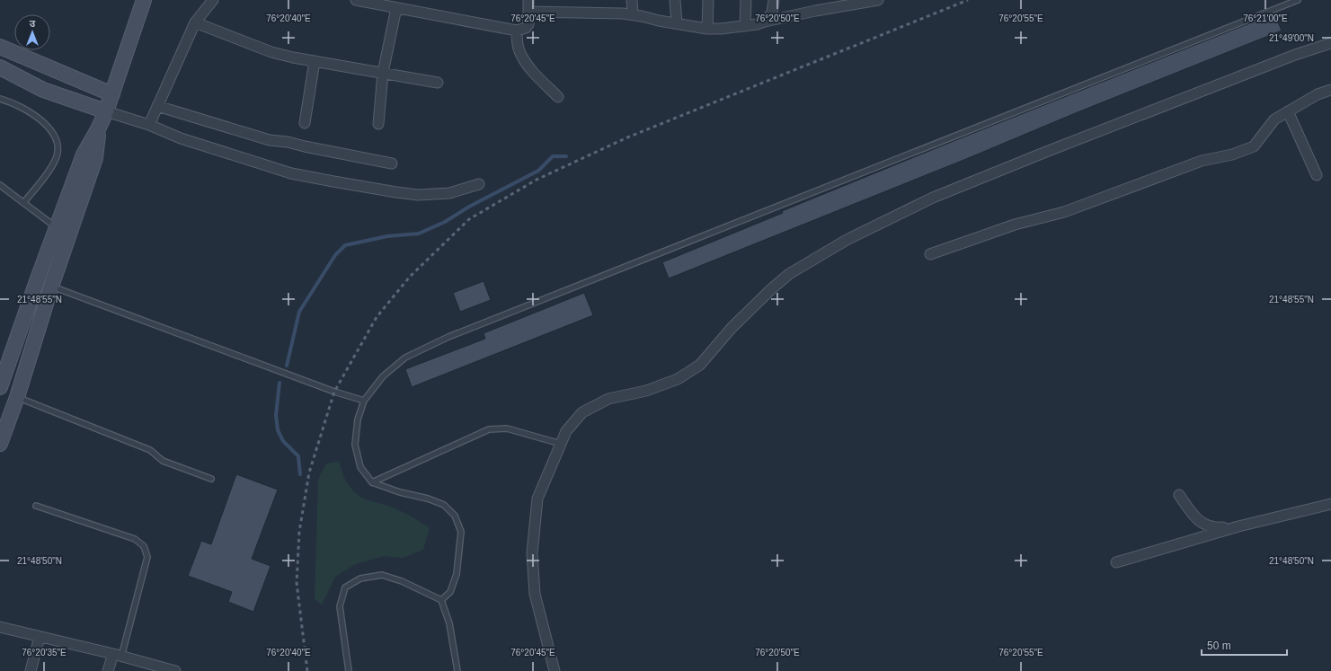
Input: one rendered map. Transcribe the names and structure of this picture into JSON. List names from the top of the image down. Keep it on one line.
{"scale_bar":"50 m","north":"top","coordinates":["76°20'40\"E","76°20'45\"E","76°20'50\"E","76°20'55\"E","76°21'00\"E","21°49'00\"N","21°48'55\"N","21°48'50\"N","76°20'35\"E"]}
